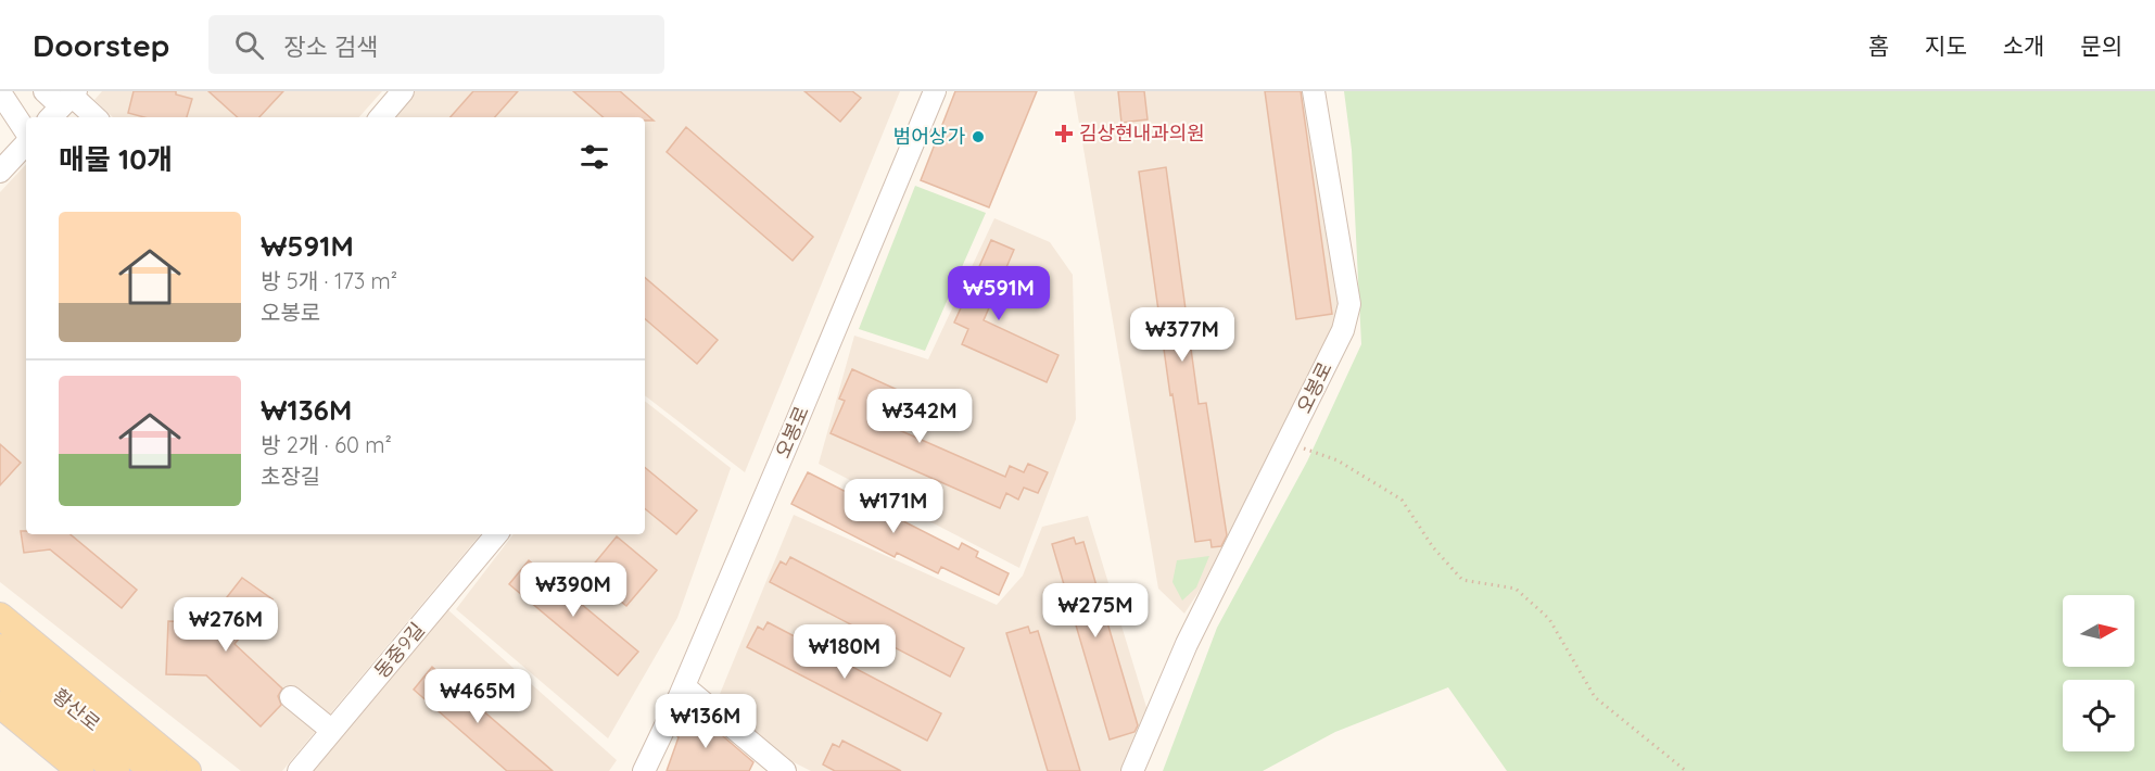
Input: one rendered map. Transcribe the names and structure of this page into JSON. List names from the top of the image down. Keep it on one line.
{"streets":{"main road":["황산로"],"street":["오봉로","동중9길"]},"places":{"health":["김상현내과의원"],"other":["범어상가"]},"north":"right","page":{"header":"Doorstep","search":"장소 검색","nav":["홈","지도","소개","문의"],"heading":"매물 10개","list":[{"name":"₩591M","note":"방 5개 · 173 m² · 오봉로"},{"name":"₩136M","note":"방 2개 · 60 m² · 초장길"}],"price":["₩591M","₩377M","₩342M","₩171M","₩390M","₩275M","₩276M","₩180M","₩465M","₩136M"]}}
